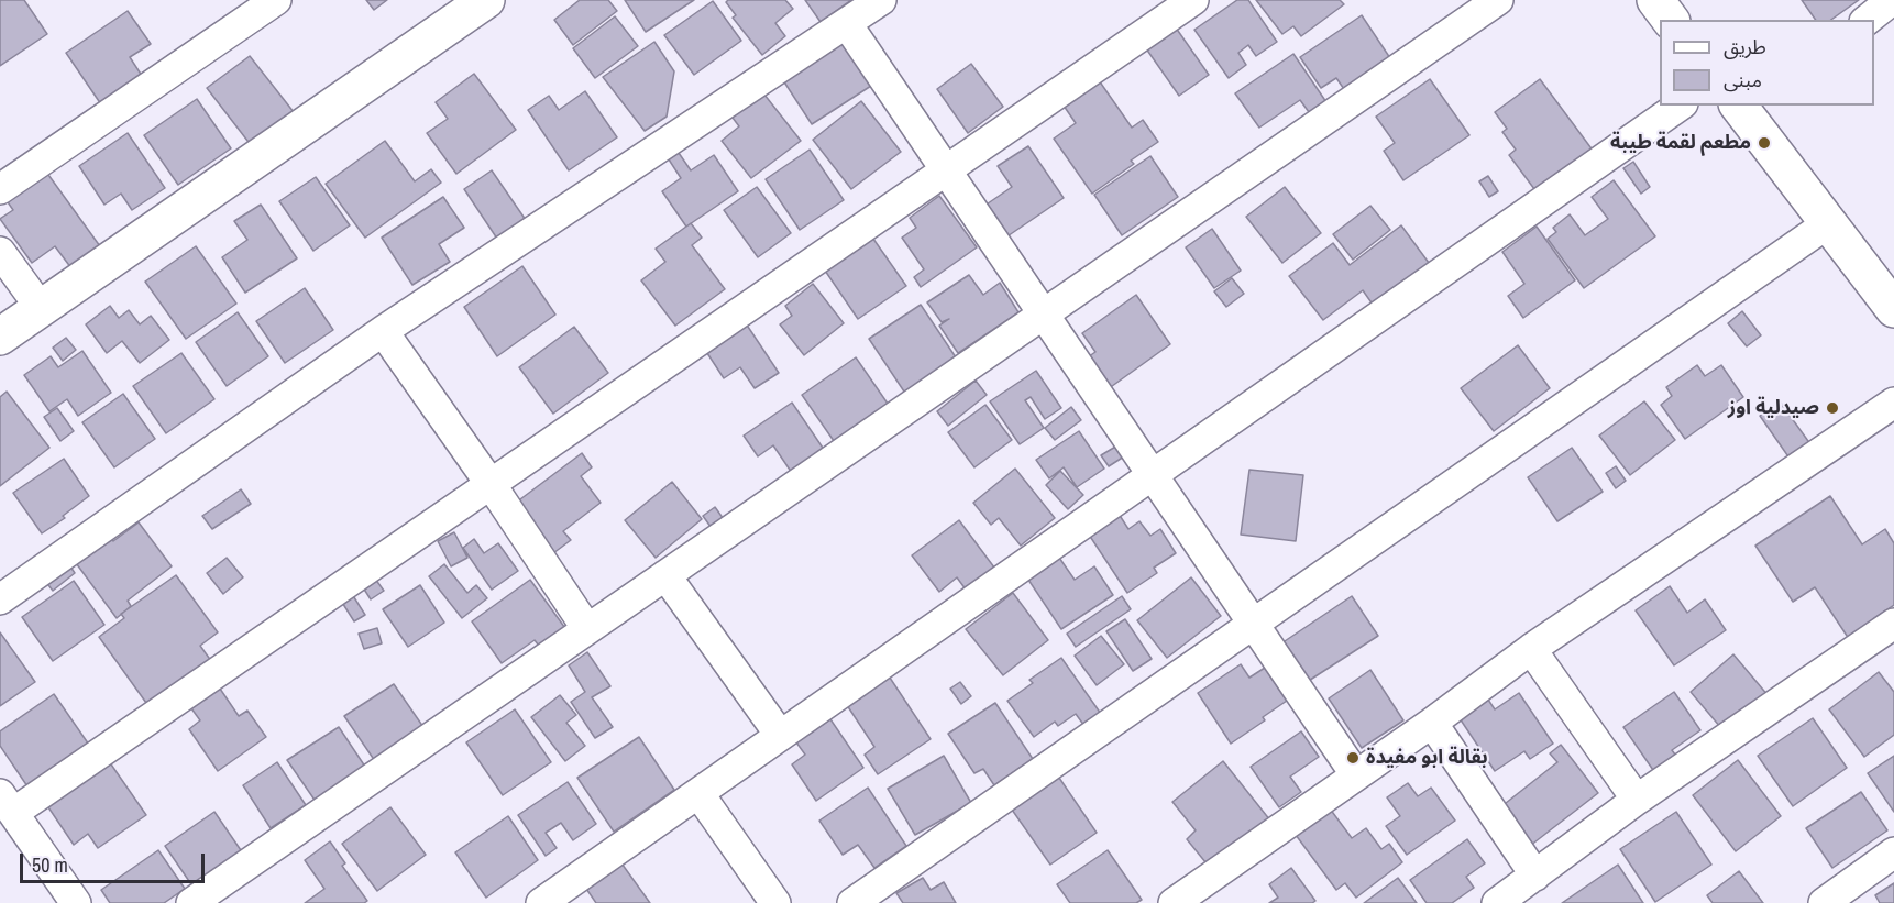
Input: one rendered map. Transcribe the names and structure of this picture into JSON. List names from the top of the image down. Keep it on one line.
{"places":["مطعم لقمة طيبة","صيدلية اوز","بقالة ابو مفيدة"],"legend":["طريق","مبنى"],"scale_bar":"50 m"}
